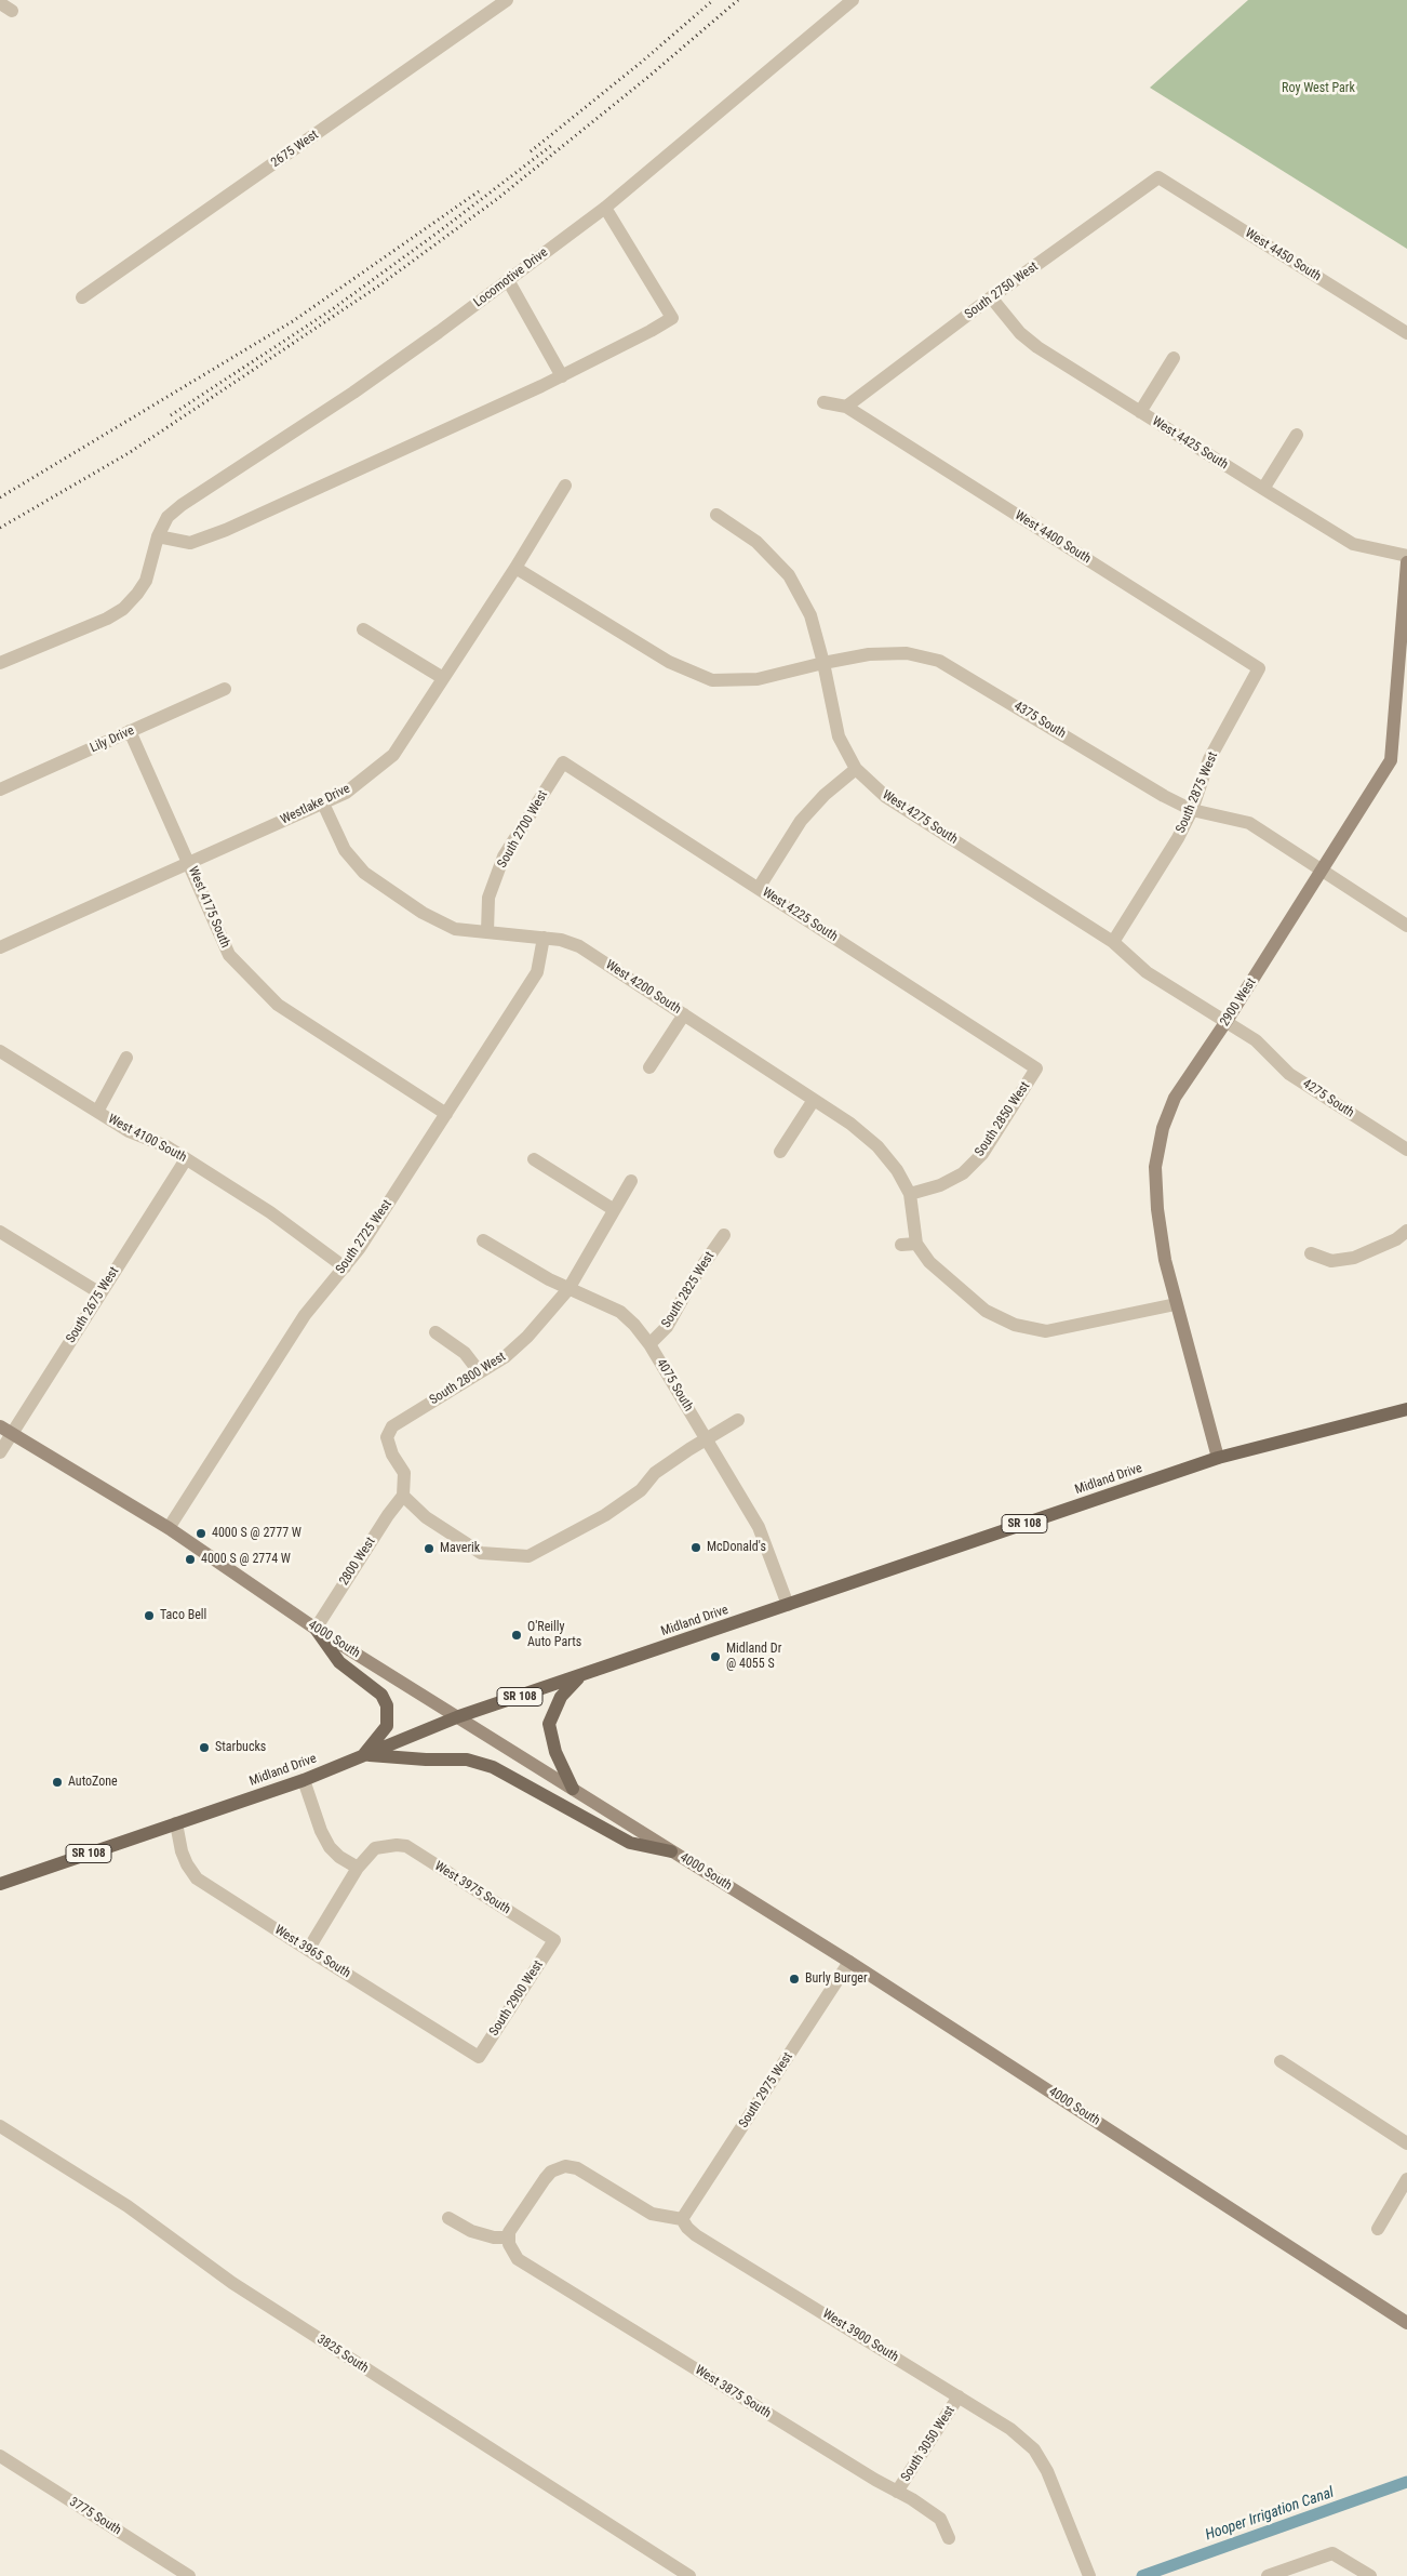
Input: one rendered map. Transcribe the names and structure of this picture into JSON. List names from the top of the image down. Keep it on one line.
{"streets":{"main road":["Midland Drive","SR 108"],"street":["2675 West","West 4450 South","Locomotive Drive","South 2750 West","West 4425 South","West 4400 South","4375 South","Lily Drive","South 2875 West","Westlake Drive","West 4275 South","South 2700 West","West 4175 South","West 4225 South","West 4200 South","2900 West","4275 South","South 2850 West","West 4100 South","South 2725 West","South 2825 West","South 2675 West","South 2800 West","4075 South","2800 West","4000 South","West 3975 South","West 3965 South","South 2900 West","South 2975 West","West 3900 South","3825 South","West 3875 South","South 3050 West","3775 South"]},"crossings":[["West 4450 South","South 2750 West"],["South 2750 West","West 4425 South"],["South 2750 West","West 4400 South"],["West 4400 South","South 2875 West"],["4375 South","South 2875 West"],["4375 South","West 4275 South"],["4375 South","2900 West"],["Lily Drive","West 4175 South"],["South 2875 West","West 4275 South"],["Westlake Drive","West 4175 South"],["Westlake Drive","West 4200 South"],["West 4275 South","2900 West"],["West 4275 South","4275 South"],["South 2700 West","West 4225 South"],["South 2700 West","West 4200 South"],["West 4175 South","South 2725 West"],["West 4225 South","South 2850 West"],["West 4200 South","South 2850 West"],["West 4200 South","South 2725 West"],["2900 West","Midland Drive"],["West 4100 South","South 2725 West"],["West 4100 South","South 2675 West"],["South 2725 West","4000 South"],["South 2825 West","4075 South"],["South 2675 West","4000 South"],["South 2800 West","4075 South"],["South 2800 West","2800 West"],["4075 South","Midland Drive"],["Midland Drive","4000 South"],["Midland Drive","West 3965 South"],["2800 West","4000 South"],["4000 South","South 2975 West"],["West 3975 South","South 2900 West"],["West 3965 South","South 2900 West"],["South 2975 West","West 3900 South"],["West 3900 South","South 3050 West"],["West 3875 South","South 3050 West"]],"water":["Hooper Irrigation Canal"],"parks":["Roy West Park"],"places":["4000 S @ 2777 W","McDonald's","Maverik","4000 S @ 2774 W","Taco Bell","O'Reilly Auto Parts","Midland Dr @ 4055 S","Starbucks","AutoZone","Burly Burger"]}
